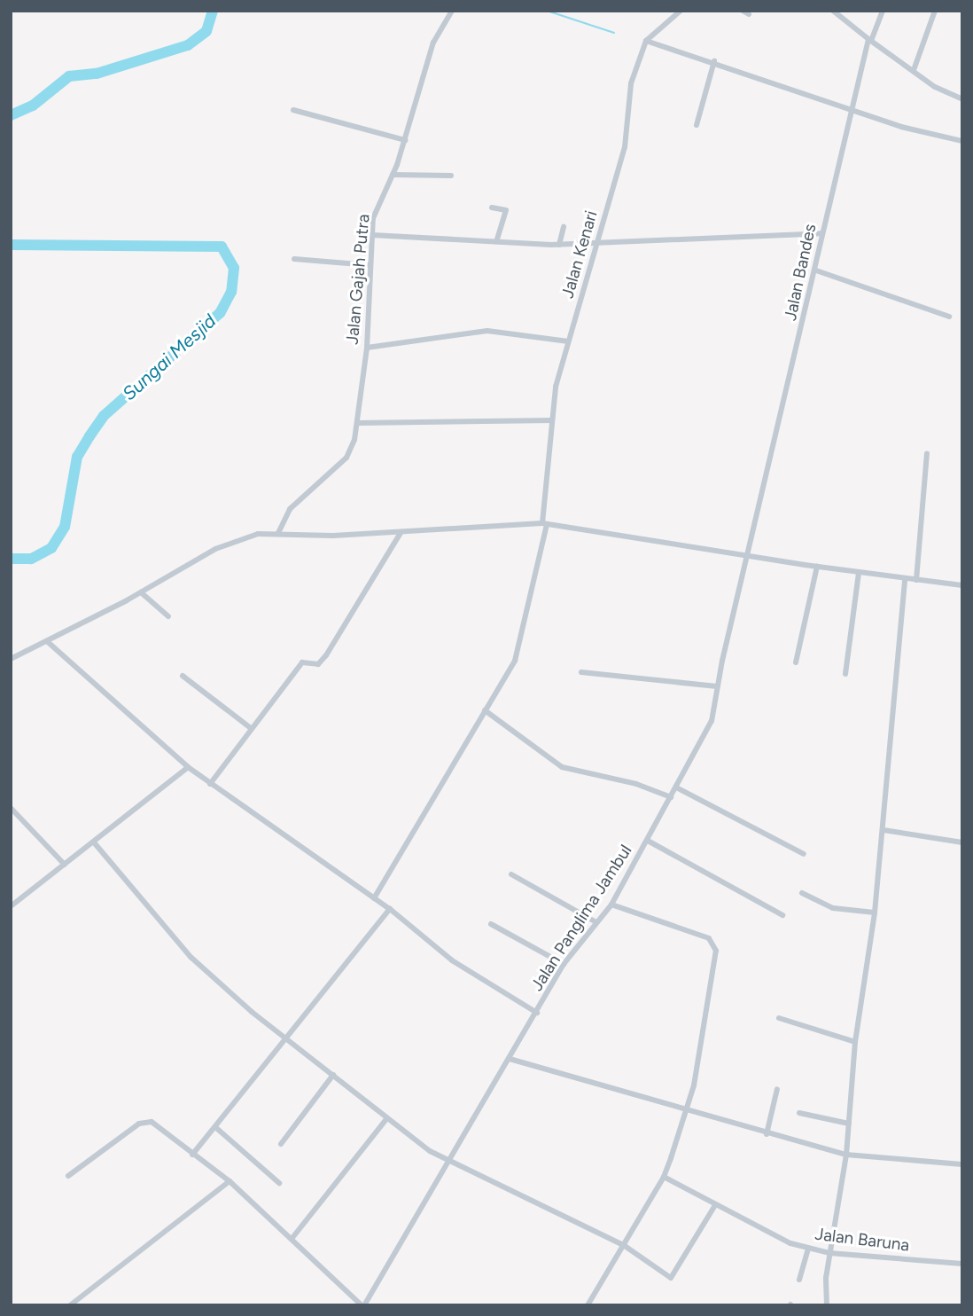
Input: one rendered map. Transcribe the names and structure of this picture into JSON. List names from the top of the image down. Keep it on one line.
{"streets":{"street":["Jalan Kenari","Jalan Bandes","Jalan Gajah Putra","Jalan Panglima Jambul","Jalan Baruna"]},"crossings":[["Jalan Bandes","Jalan Panglima Jambul"]],"water":["Sungai Mesjid"]}
